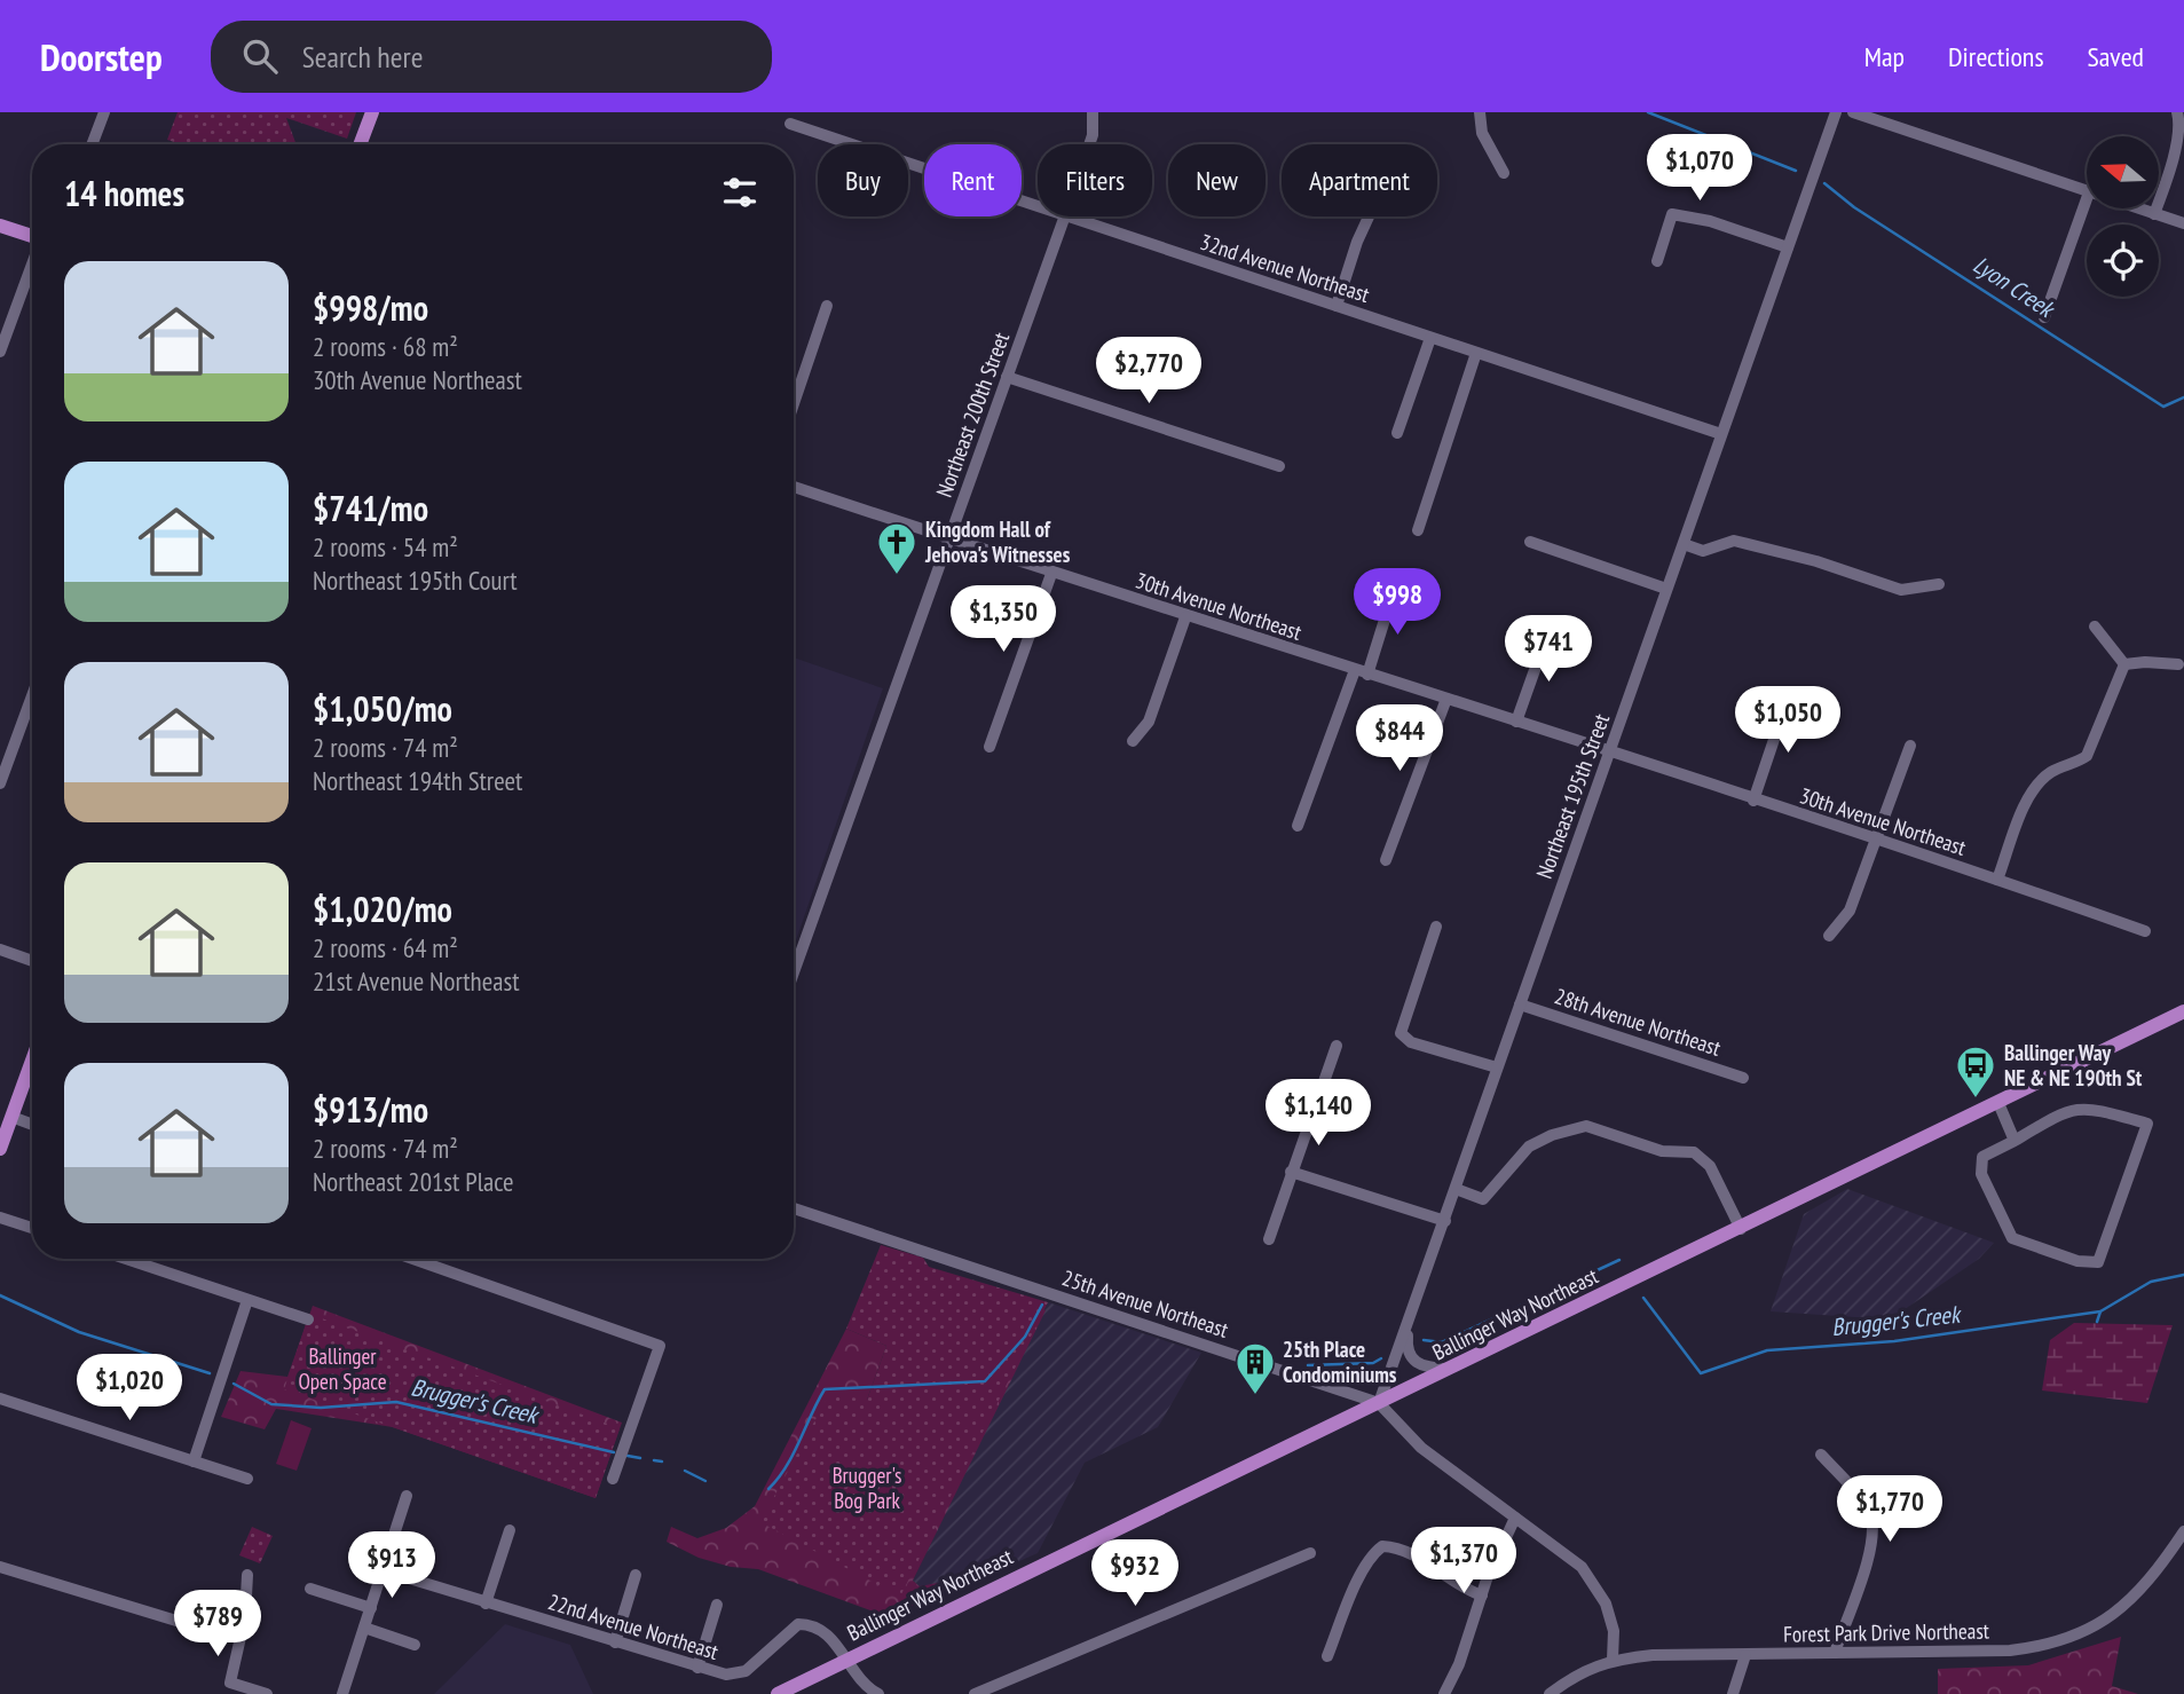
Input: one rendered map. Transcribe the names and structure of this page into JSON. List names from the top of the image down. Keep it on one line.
{"streets":{"main road":["Ballinger Way Northeast"],"street":["32nd Avenue Northeast","Northeast 200th Street","30th Avenue Northeast","Northeast 195th Street","28th Avenue Northeast","25th Avenue Northeast","22nd Avenue Northeast","Forest Park Drive Northeast"]},"crossings":[["32nd Avenue Northeast","Northeast 195th Street"],["Northeast 200th Street","30th Avenue Northeast"],["30th Avenue Northeast","Northeast 195th Street"],["Northeast 195th Street","28th Avenue Northeast"],["Northeast 195th Street","25th Avenue Northeast"],["Northeast 195th Street","Ballinger Way Northeast"],["25th Avenue Northeast","Ballinger Way Northeast"],["25th Avenue Northeast","Forest Park Drive Northeast"],["Ballinger Way Northeast","22nd Avenue Northeast"]],"water":["Lyon Creek","Brugger's Creek"],"parks":["Ballinger Open Space","Brugger's Bog Park"],"places":{"church":["Kingdom Hall of Jehova's Witnesses"],"bus stop":["Ballinger Way NE & NE 190th St"],"building":["25th Place Condominiums"]},"north":"left","page":{"header":"Doorstep","search":"Search here","nav":["Map","Directions","Saved"],"price":["$1,070","$2,770","$998","$1,350","$741","$1,050","$844","$1,140","$1,020","$1,770","$1,370","$913","$932","$789"],"chip":["Buy","Rent","Filters","New","Apartment"],"heading":"14 homes","list":[{"name":"$998/mo","note":"2 rooms · 68 m² · 30th Avenue Northeast"},{"name":"$741/mo","note":"2 rooms · 54 m² · Northeast 195th Court"},{"name":"$1,050/mo","note":"2 rooms · 74 m² · Northeast 194th Street"},{"name":"$1,020/mo","note":"2 rooms · 64 m² · 21st Avenue Northeast"},{"name":"$913/mo","note":"2 rooms · 74 m² · Northeast 201st Place"}]}}
